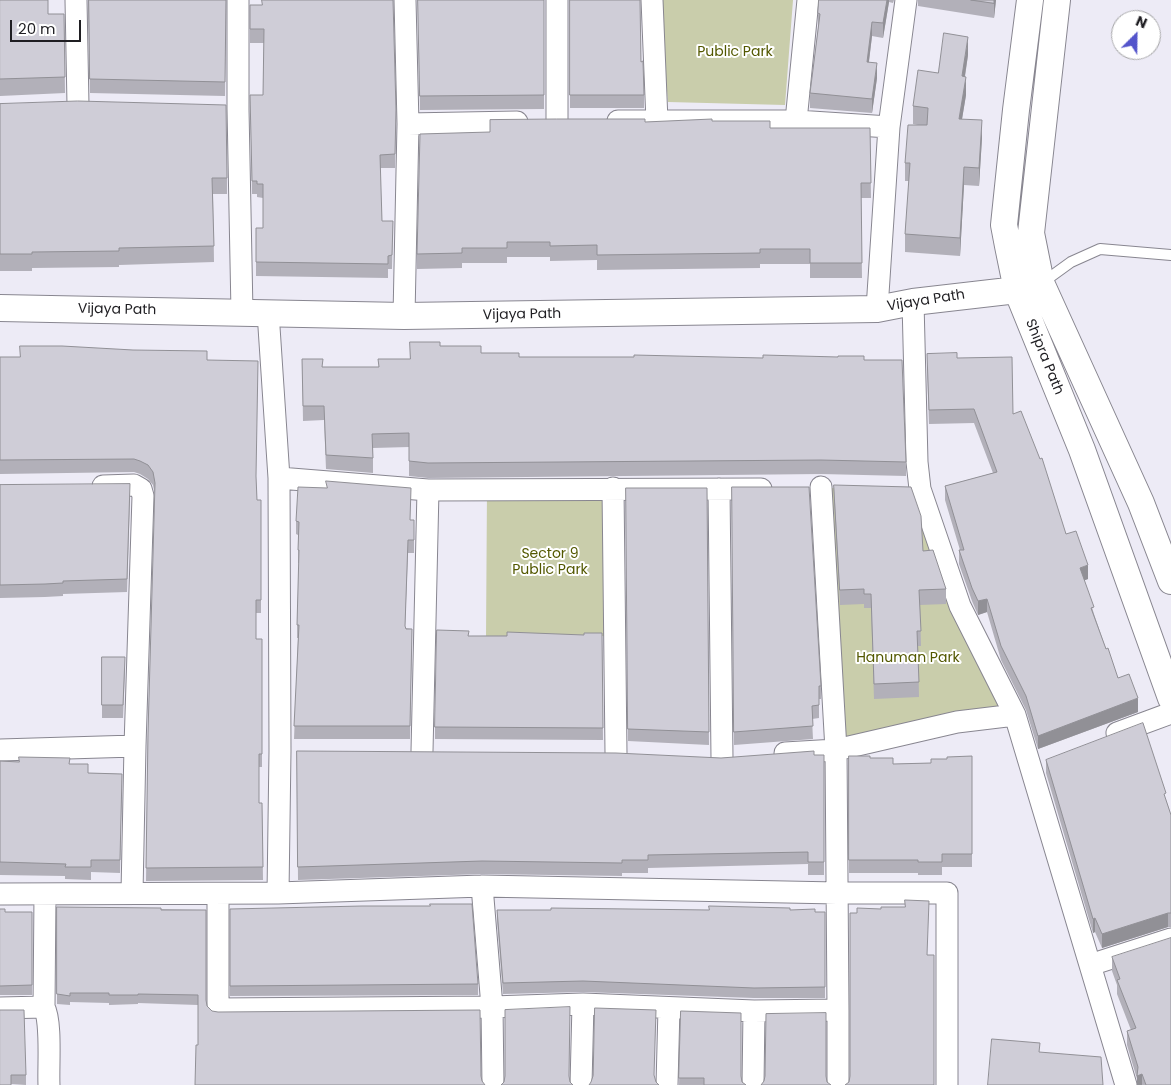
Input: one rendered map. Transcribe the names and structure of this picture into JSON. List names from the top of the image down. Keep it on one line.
{"streets":{"street":["Vijaya Path","Shipra Path"]},"crossings":[["Vijaya Path","Shipra Path"]],"parks":["Public Park","Sector 9 Public Park","Hanuman Park"],"scale_bar":"20 m","north":"top right"}
